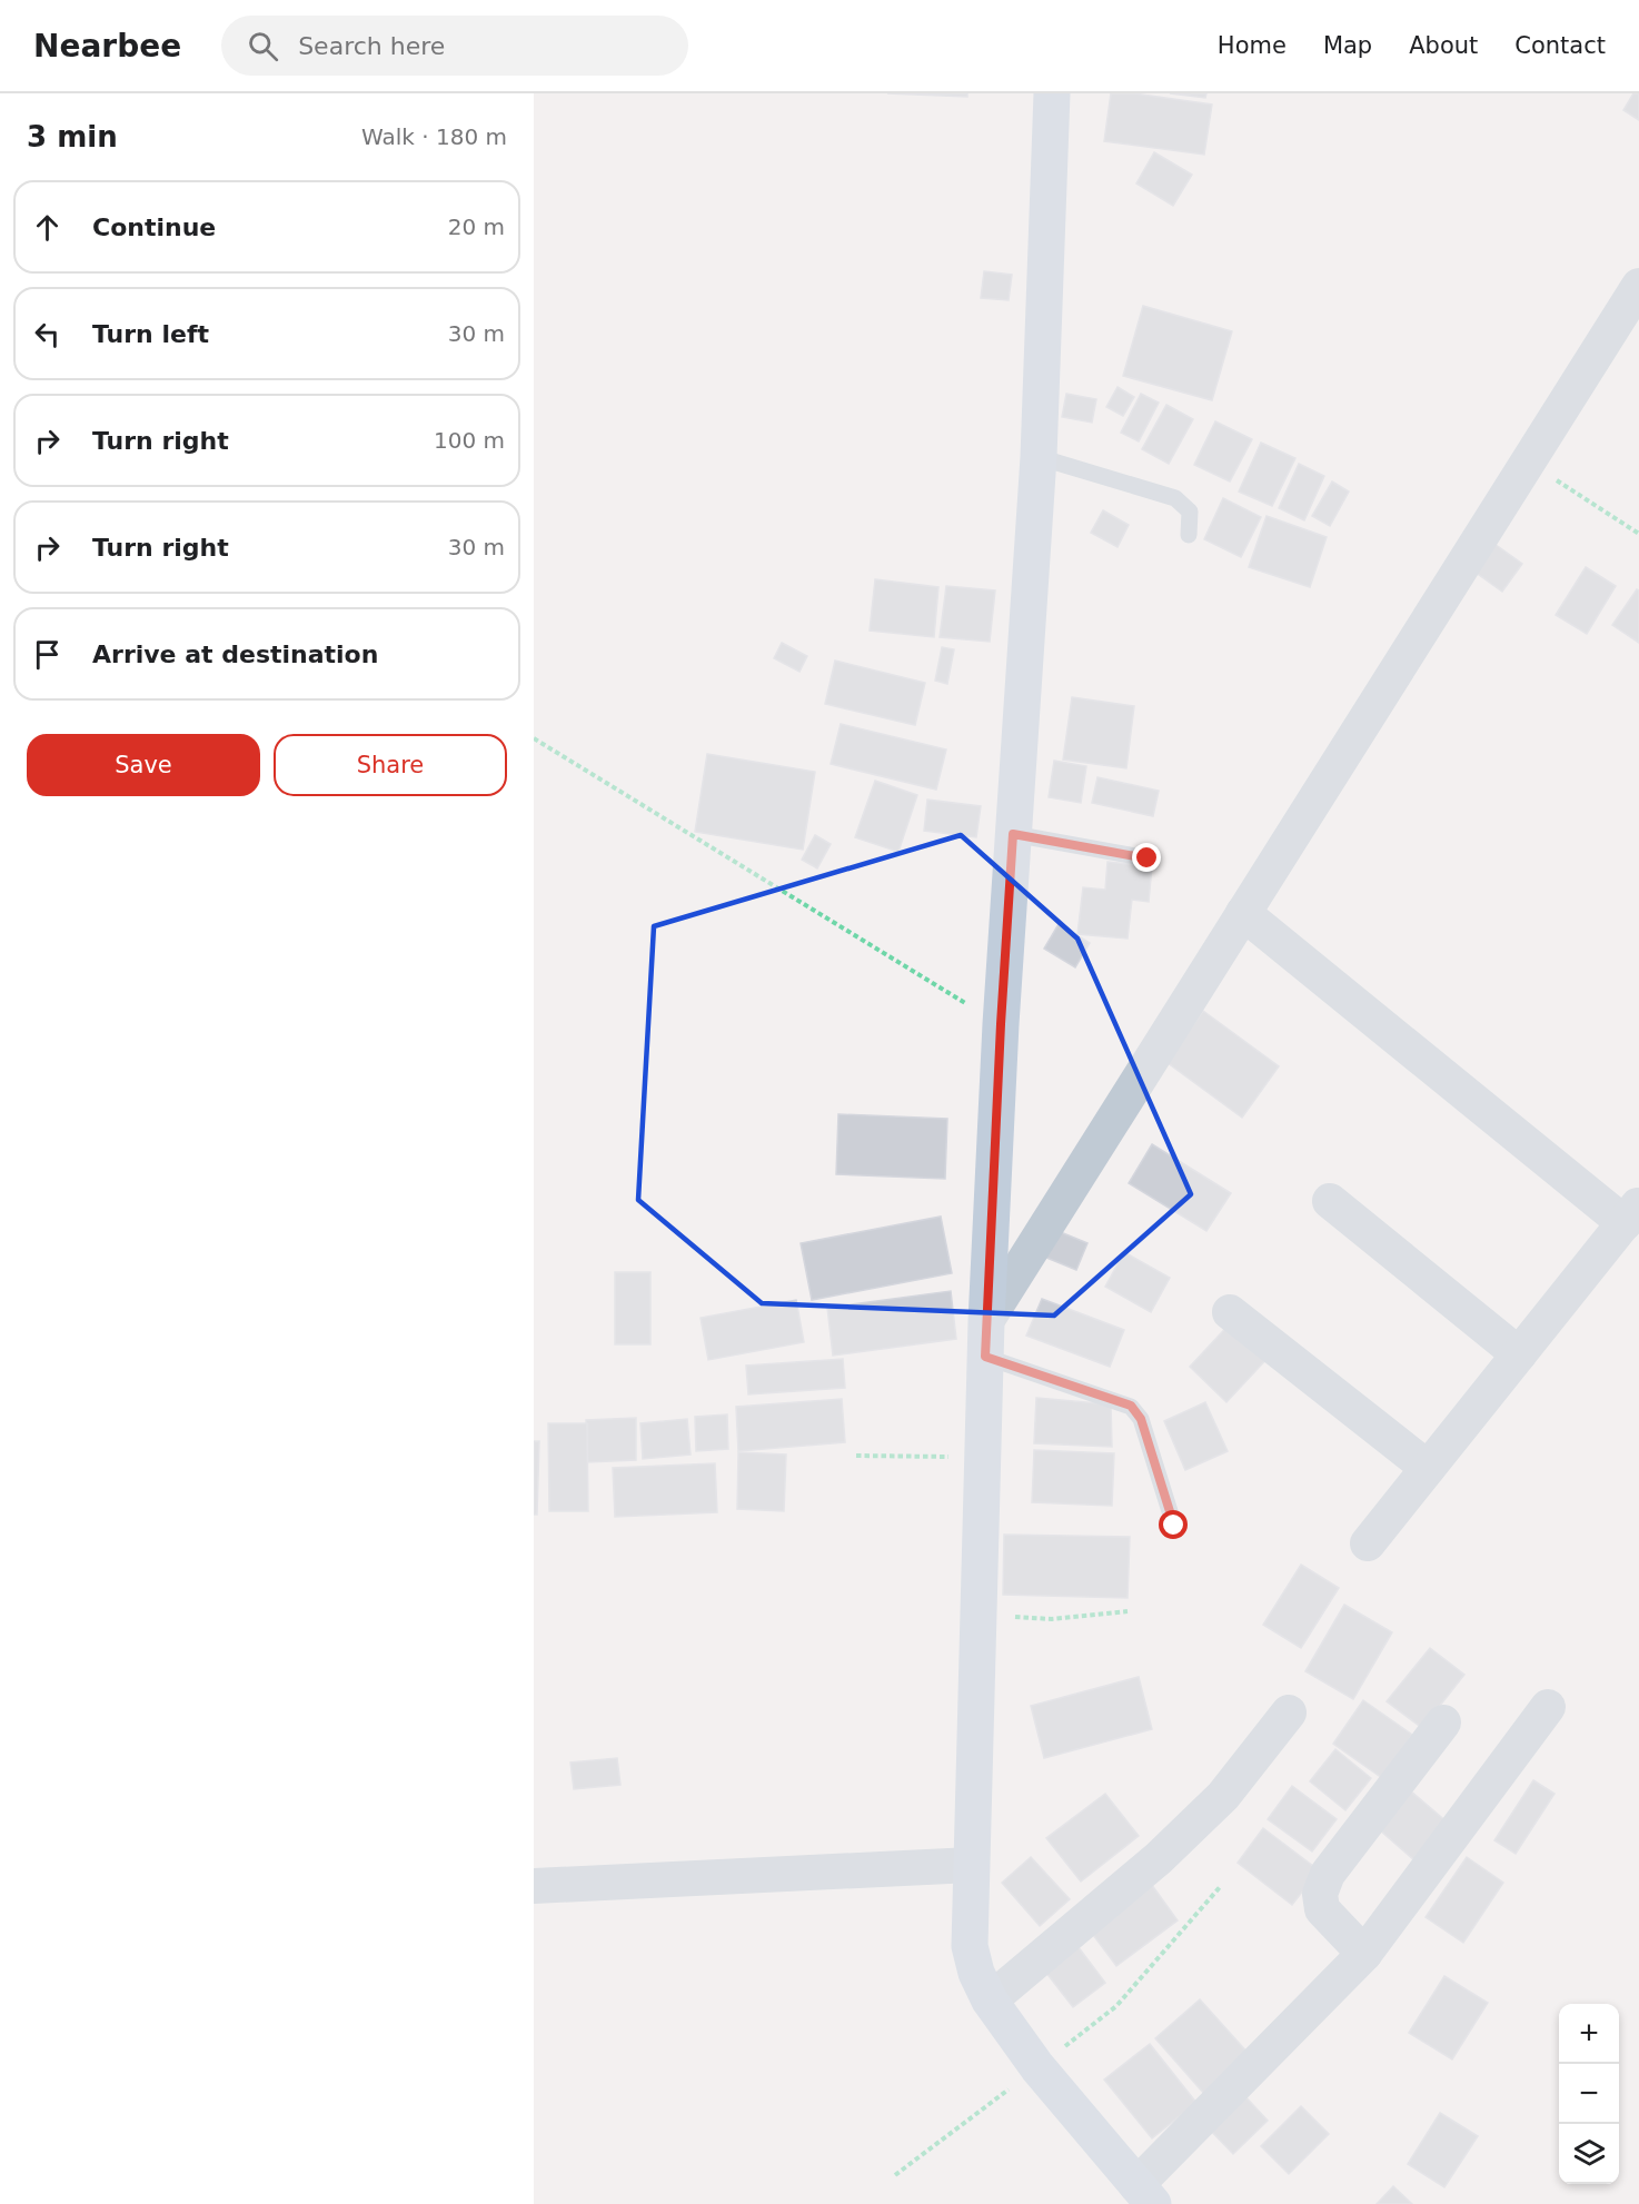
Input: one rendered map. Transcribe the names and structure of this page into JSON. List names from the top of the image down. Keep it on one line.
{"page":{"header":"Nearbee","search":"Search here","nav":["Home","Map","About","Contact"],"heading":["3 min","Walk · 180 m"],"list":[["Continue","20 m"],["Turn left","30 m"],["Turn right","100 m"],["Turn right","30 m"],"Arrive at destination"],"buttons":["Save","Share"],"map_buttons":["+","−"]}}
